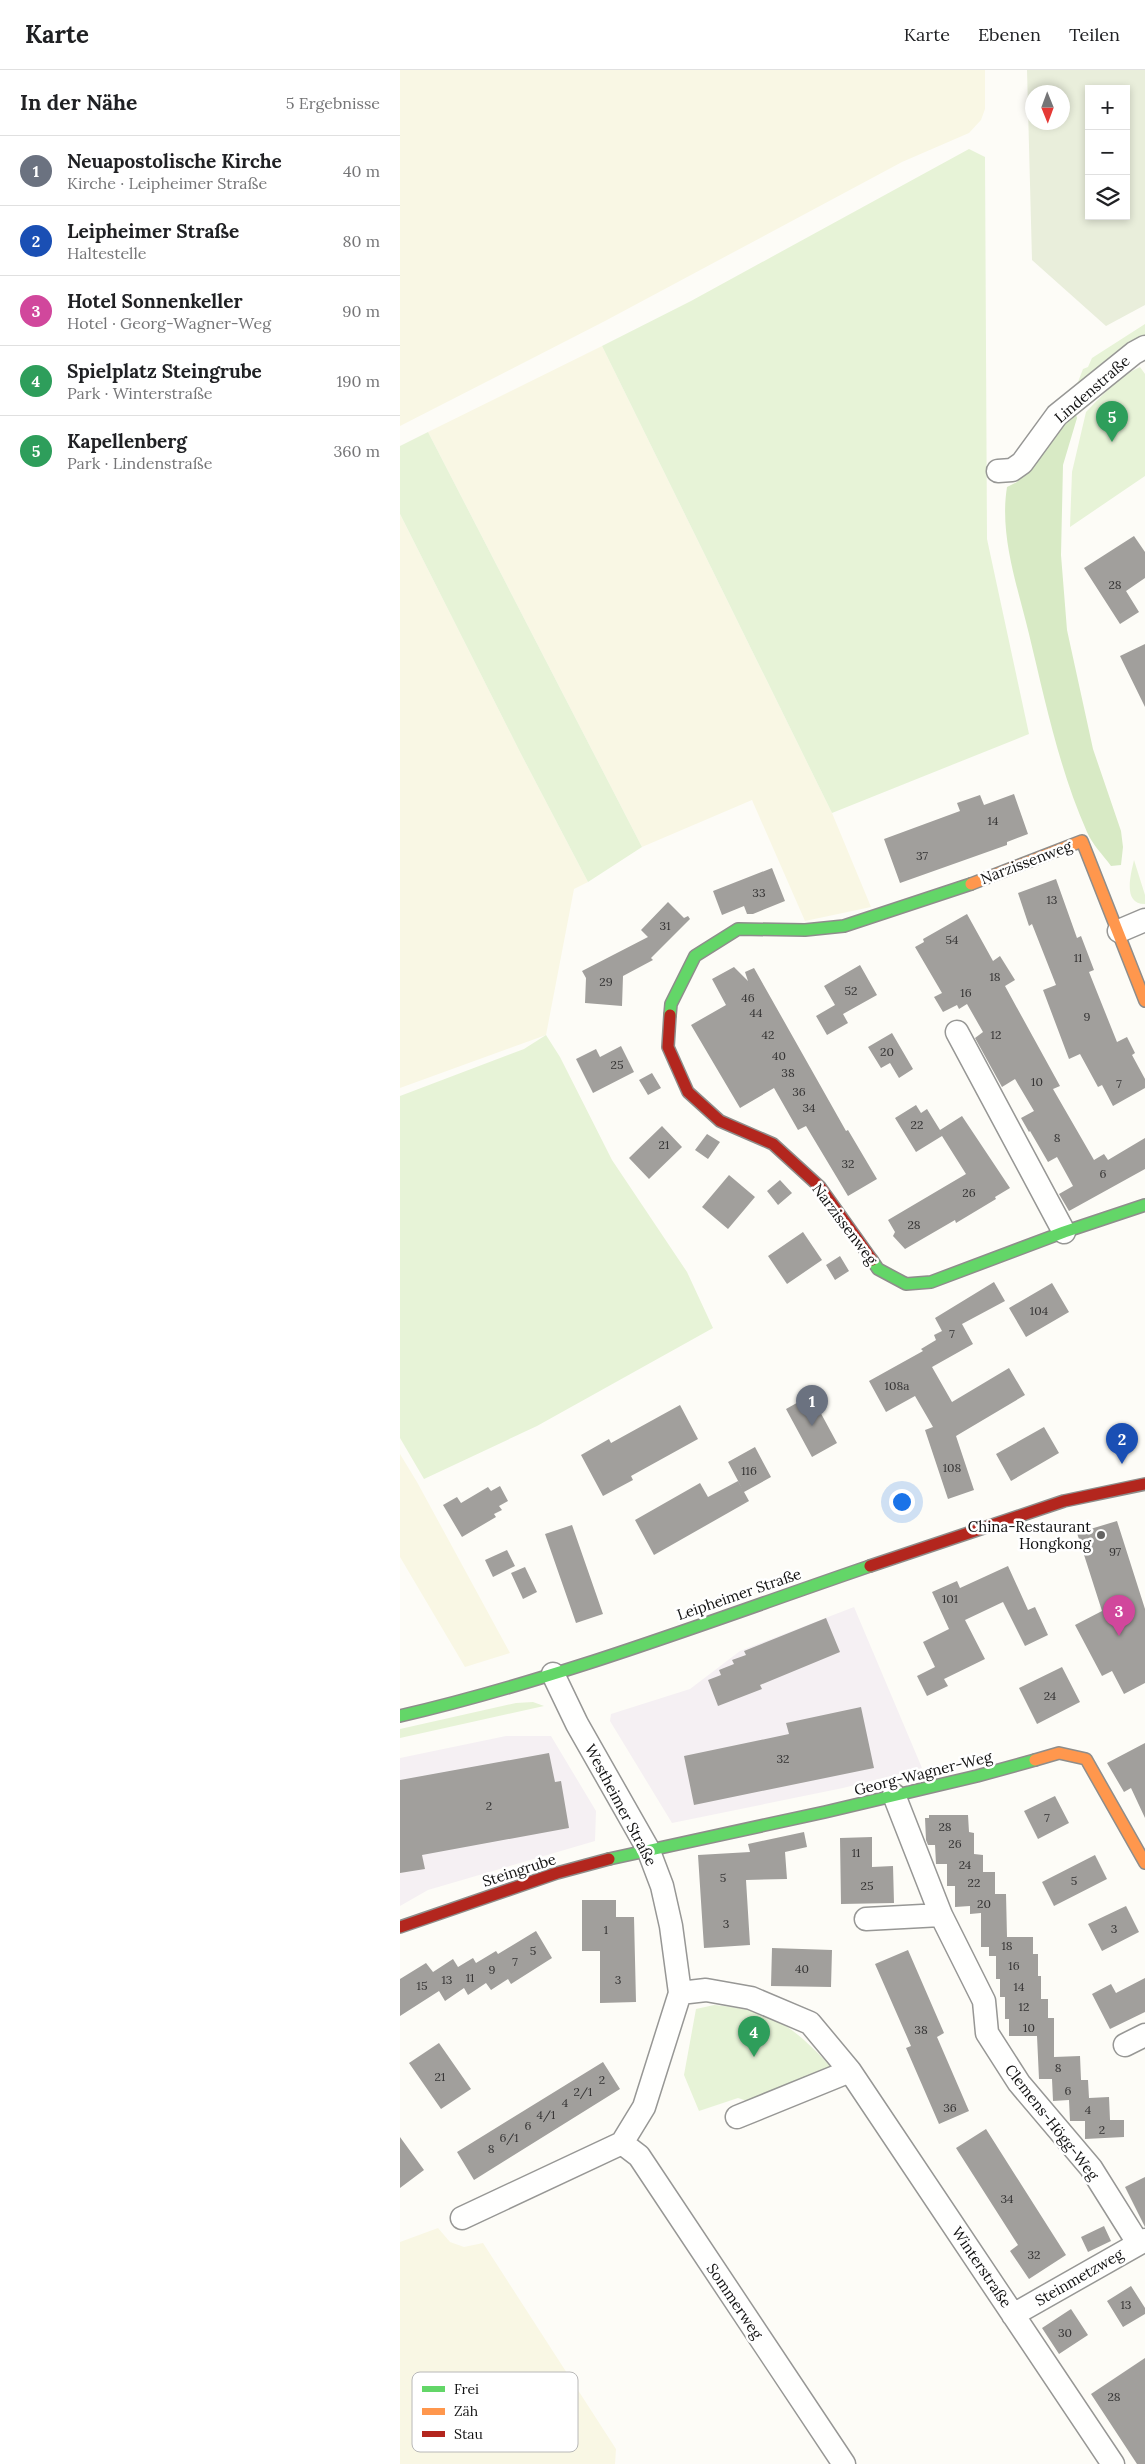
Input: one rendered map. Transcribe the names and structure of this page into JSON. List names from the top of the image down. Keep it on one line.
{"streets":{"street":["Lindenstraße","Narzissenweg","Leipheimer Straße","Georg-Wagner-Weg","Westheimer Straße","Steingrube","Clemens-Högg-Weg","Winterstraße","Steinmetzweg","Sommerweg"]},"crossings":[["Leipheimer Straße","Westheimer Straße"],["Georg-Wagner-Weg","Westheimer Straße"],["Georg-Wagner-Weg","Steingrube"],["Georg-Wagner-Weg","Clemens-Högg-Weg"],["Westheimer Straße","Steingrube"],["Westheimer Straße","Winterstraße"],["Westheimer Straße","Sommerweg"],["Clemens-Högg-Weg","Steinmetzweg"],["Winterstraße","Steinmetzweg"]],"places":["China-Restaurant Hongkong"],"house_numbers":["28","14","37","33","13","31","54","11","18","29","52","16","46","44","9","42","12","20","40","25","38","10","7","36","34","22","8","21","32","6","26","28","104","7","108a","108","116","97","101","24","32","2","7","28","26","11","24","5","5","22","25","20","3","3","1","18","5","7","16","40","9","11","13","3","15","14","12","10","38","8","21","2","6","2/1","4","36","4","4/1","6","2","6/1","8","34","32","13","30","28"],"legend":["Frei","Zäh","Stau"],"north":"bottom","page":{"header":"Karte","nav":["Karte","Ebenen","Teilen"],"heading":["In der Nähe","5 Ergebnisse"],"map_buttons":["+","−"],"list":[{"mark":"1","name":"Neuapostolische Kirche","note":"Kirche · Leipheimer Straße","value":"40 m"},{"mark":"2","name":"Leipheimer Straße","note":"Haltestelle","value":"80 m"},{"mark":"3","name":"Hotel Sonnenkeller","note":"Hotel · Georg-Wagner-Weg","value":"90 m"},{"mark":"4","name":"Spielplatz Steingrube","note":"Park · Winterstraße","value":"190 m"},{"mark":"5","name":"Kapellenberg","note":"Park · Lindenstraße","value":"360 m"}],"pins":["5","1","2","3","4"]}}
